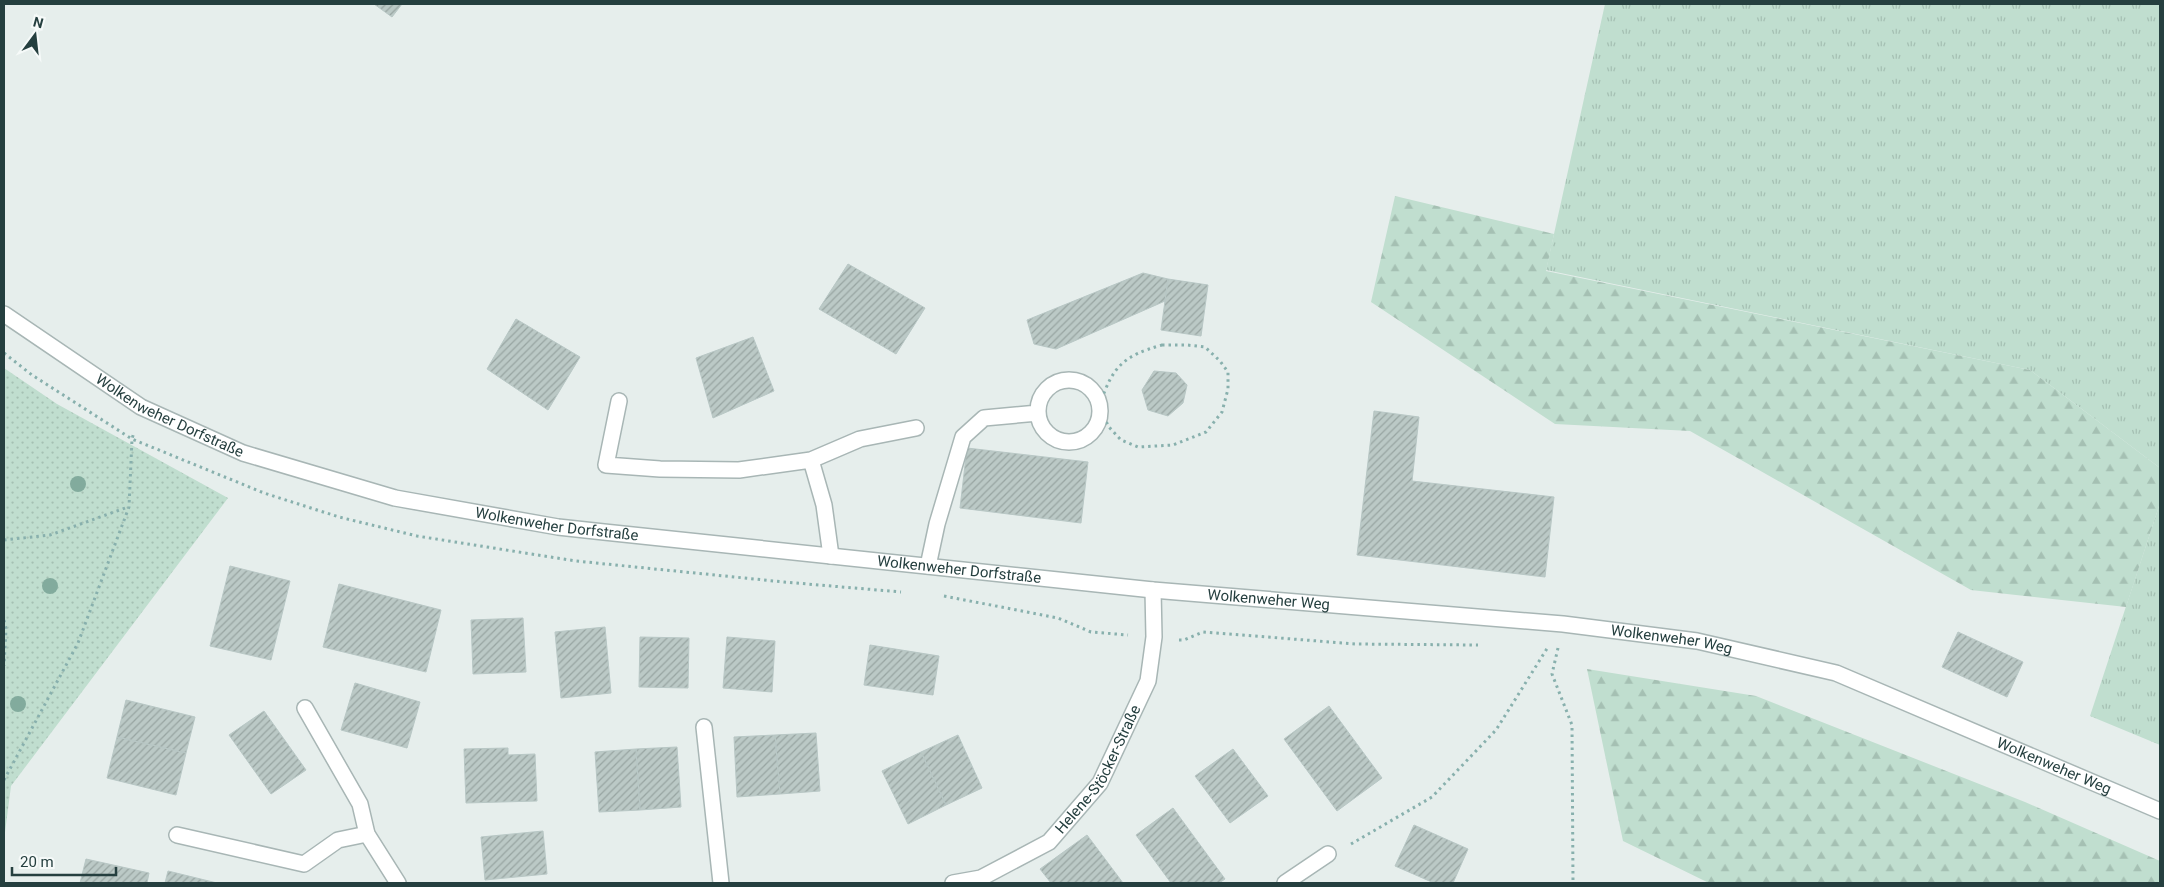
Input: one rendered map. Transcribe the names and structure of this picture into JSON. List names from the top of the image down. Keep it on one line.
{"streets":{"street":["Wolkenweher Dorfstraße","Wolkenweher Weg","Helene-Stöcker-Straße"]},"crossings":[["Wolkenweher Dorfstraße","Wolkenweher Weg"],["Wolkenweher Dorfstraße","Helene-Stöcker-Straße"],["Wolkenweher Weg","Helene-Stöcker-Straße"]],"scale_bar":"20 m","north":"top"}
